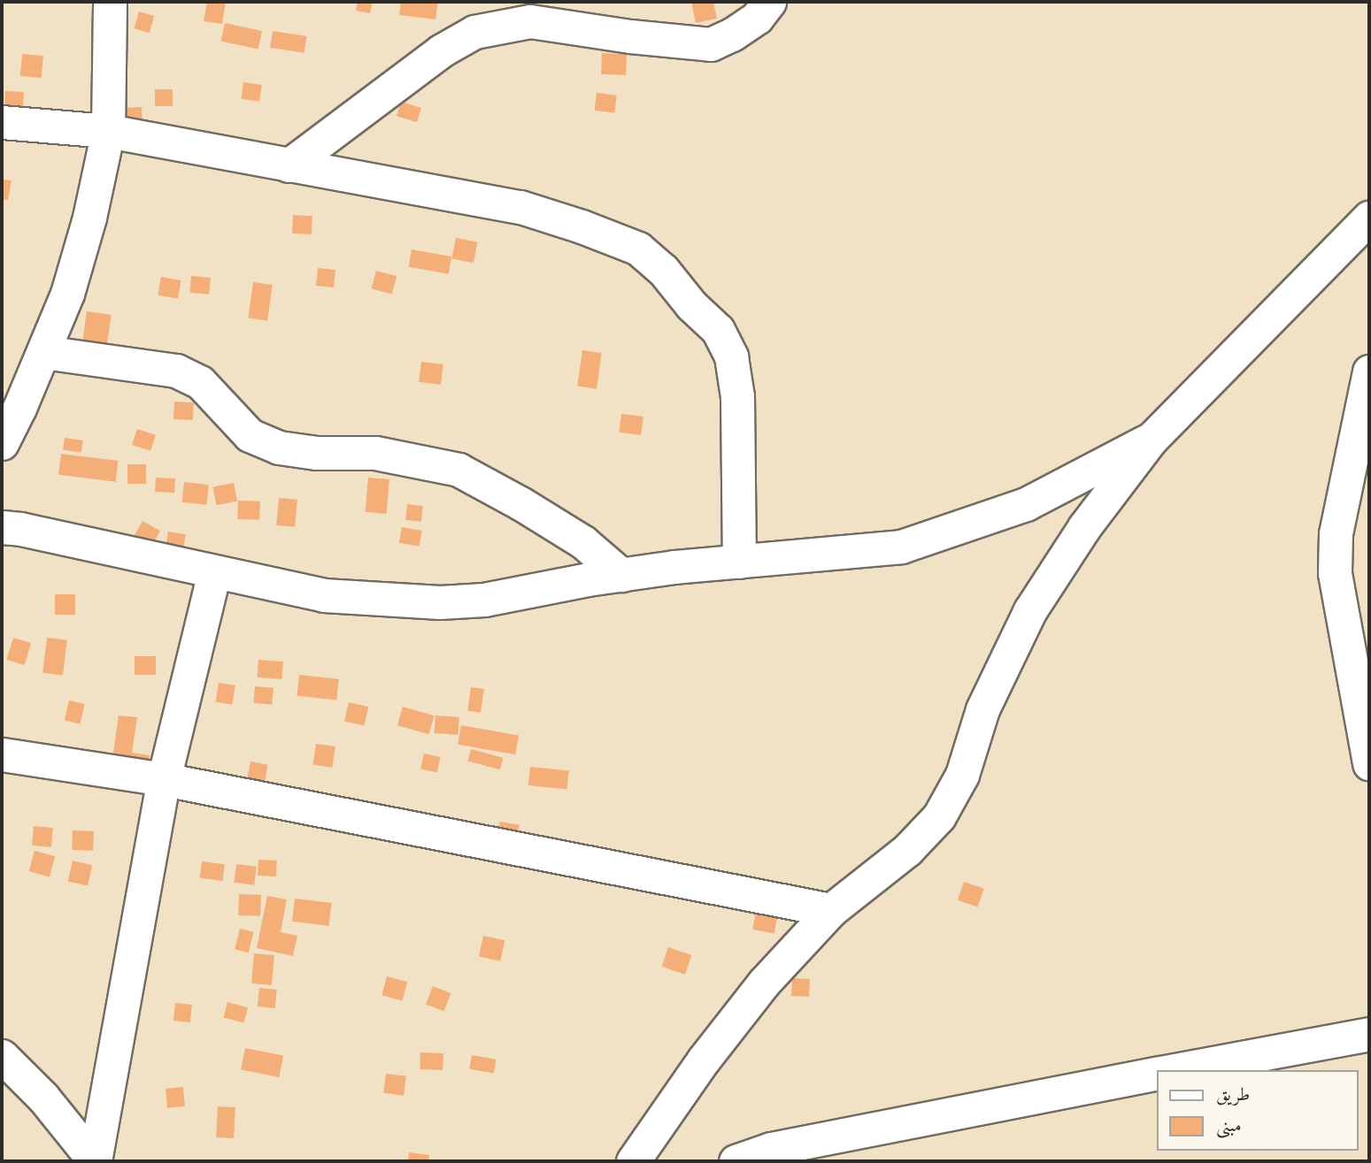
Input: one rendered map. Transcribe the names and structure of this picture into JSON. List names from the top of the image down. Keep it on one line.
{"legend":["طريق","مبنى"]}
